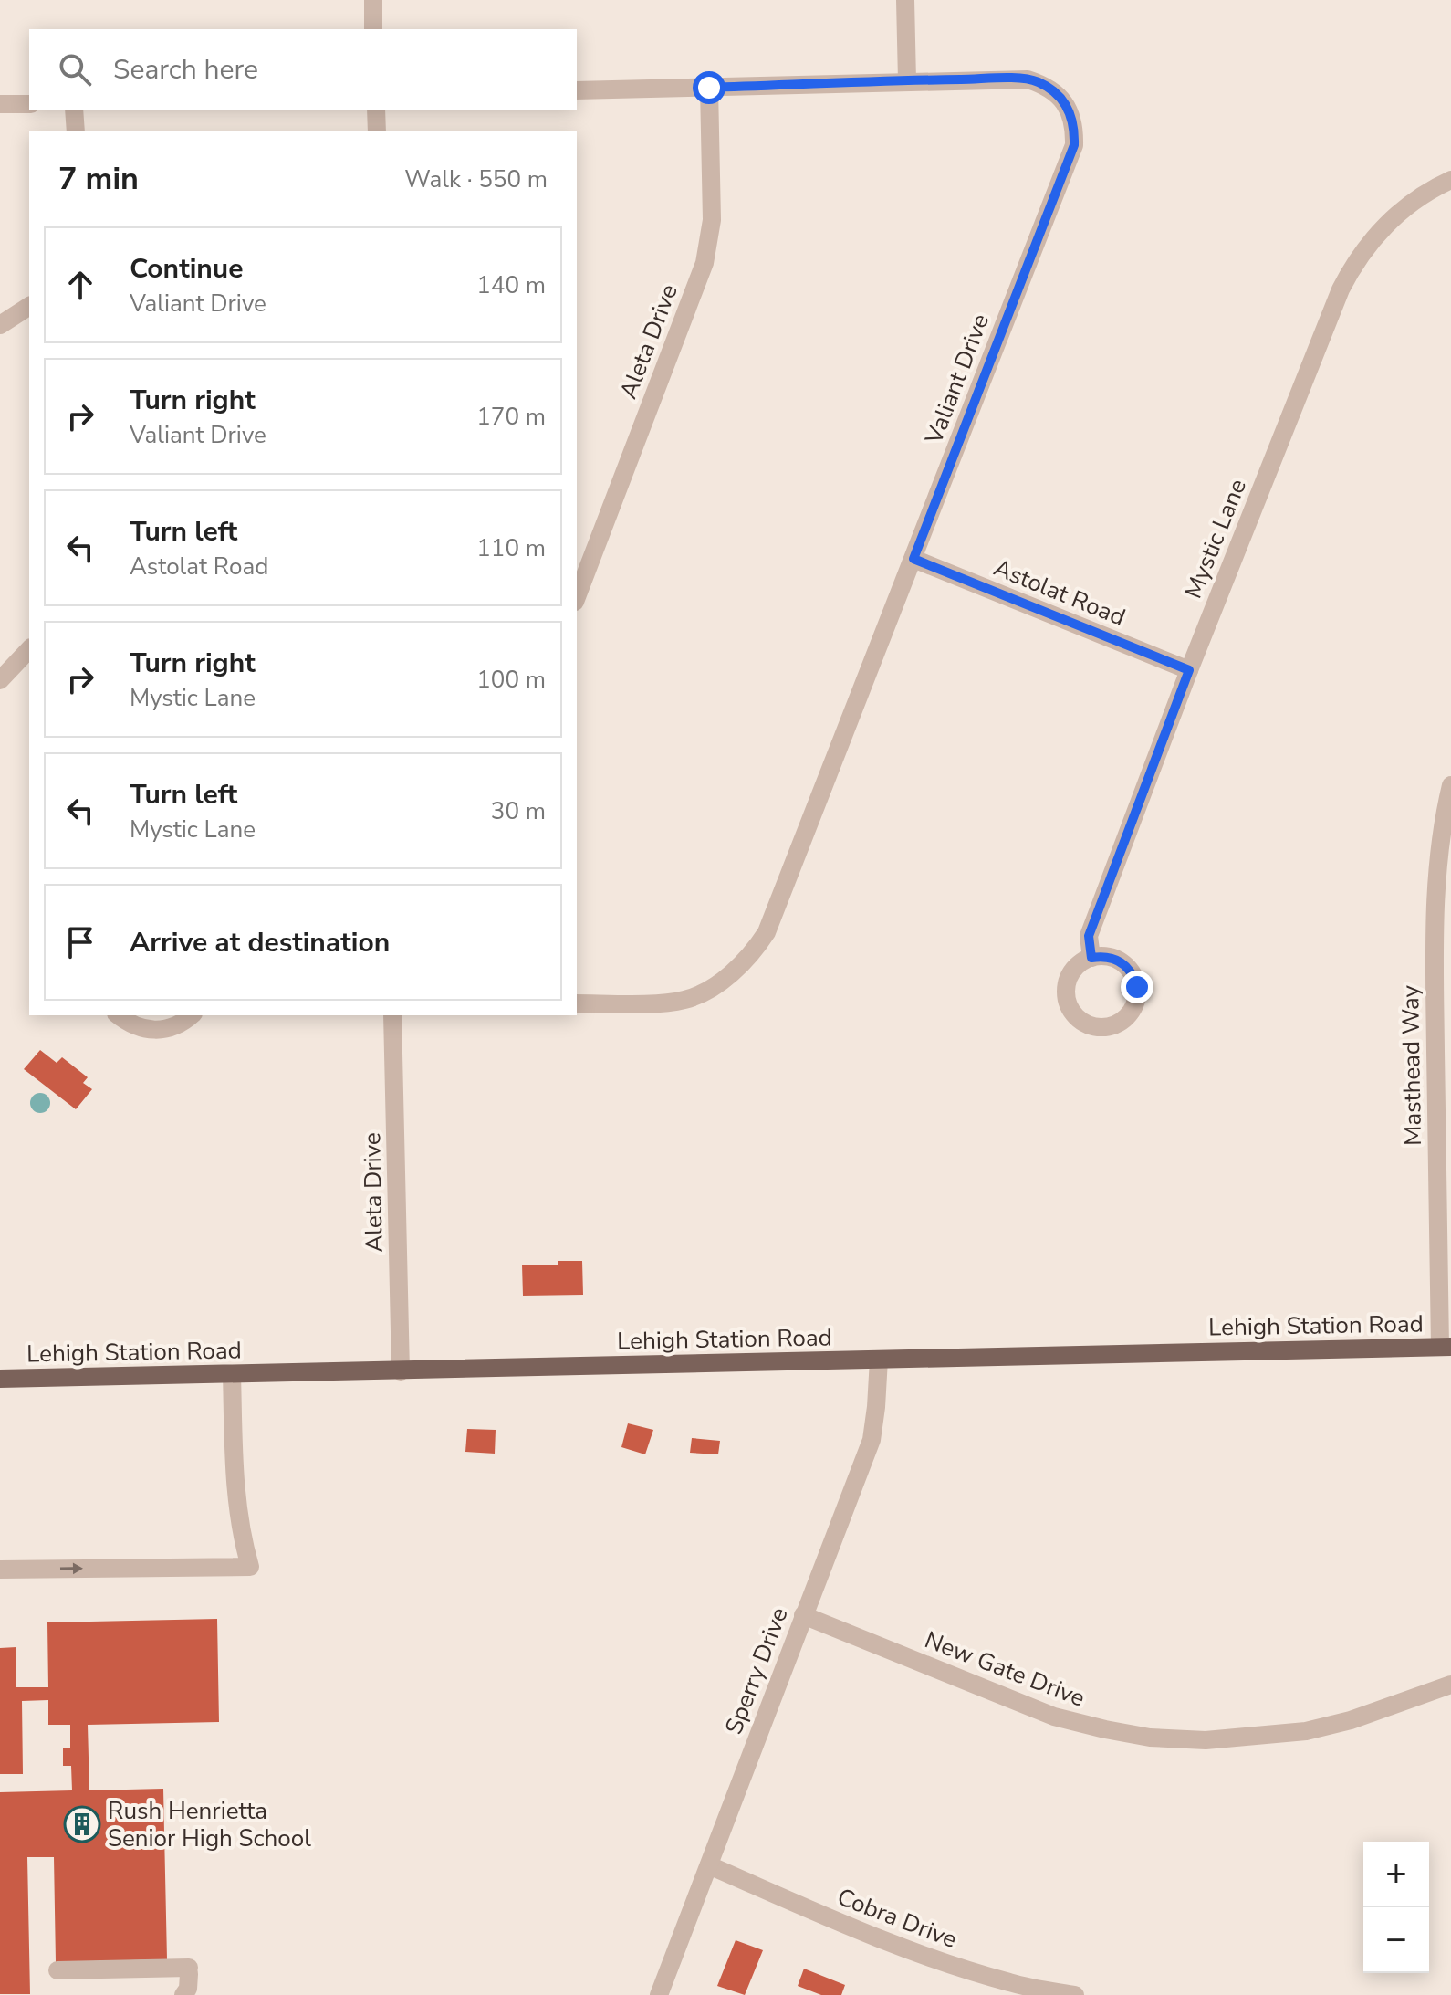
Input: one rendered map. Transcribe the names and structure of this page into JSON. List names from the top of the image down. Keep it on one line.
{"streets":{"main road":["Lehigh Station Road"],"street":["Aleta Drive","Valiant Drive","Mystic Lane","Astolat Road","Masthead Way","New Gate Drive","Sperry Drive","Cobra Drive"]},"crossings":[["Aleta Drive","Valiant Drive"],["Aleta Drive","Lehigh Station Road"],["Valiant Drive","Astolat Road"],["Mystic Lane","Astolat Road"],["Masthead Way","Lehigh Station Road"],["Lehigh Station Road","Sperry Drive"],["New Gate Drive","Sperry Drive"],["Sperry Drive","Cobra Drive"]],"places":{"building":["Rush Henrietta Senior High School"]},"page":{"search":"Search here","heading":["7 min","Walk · 550 m"],"list":[["Continue","Valiant Drive","140 m"],["Turn right","Valiant Drive","170 m"],["Turn left","Astolat Road","110 m"],["Turn right","Mystic Lane","100 m"],["Turn left","Mystic Lane","30 m"],"Arrive at destination"],"map_buttons":["+","−"]}}
